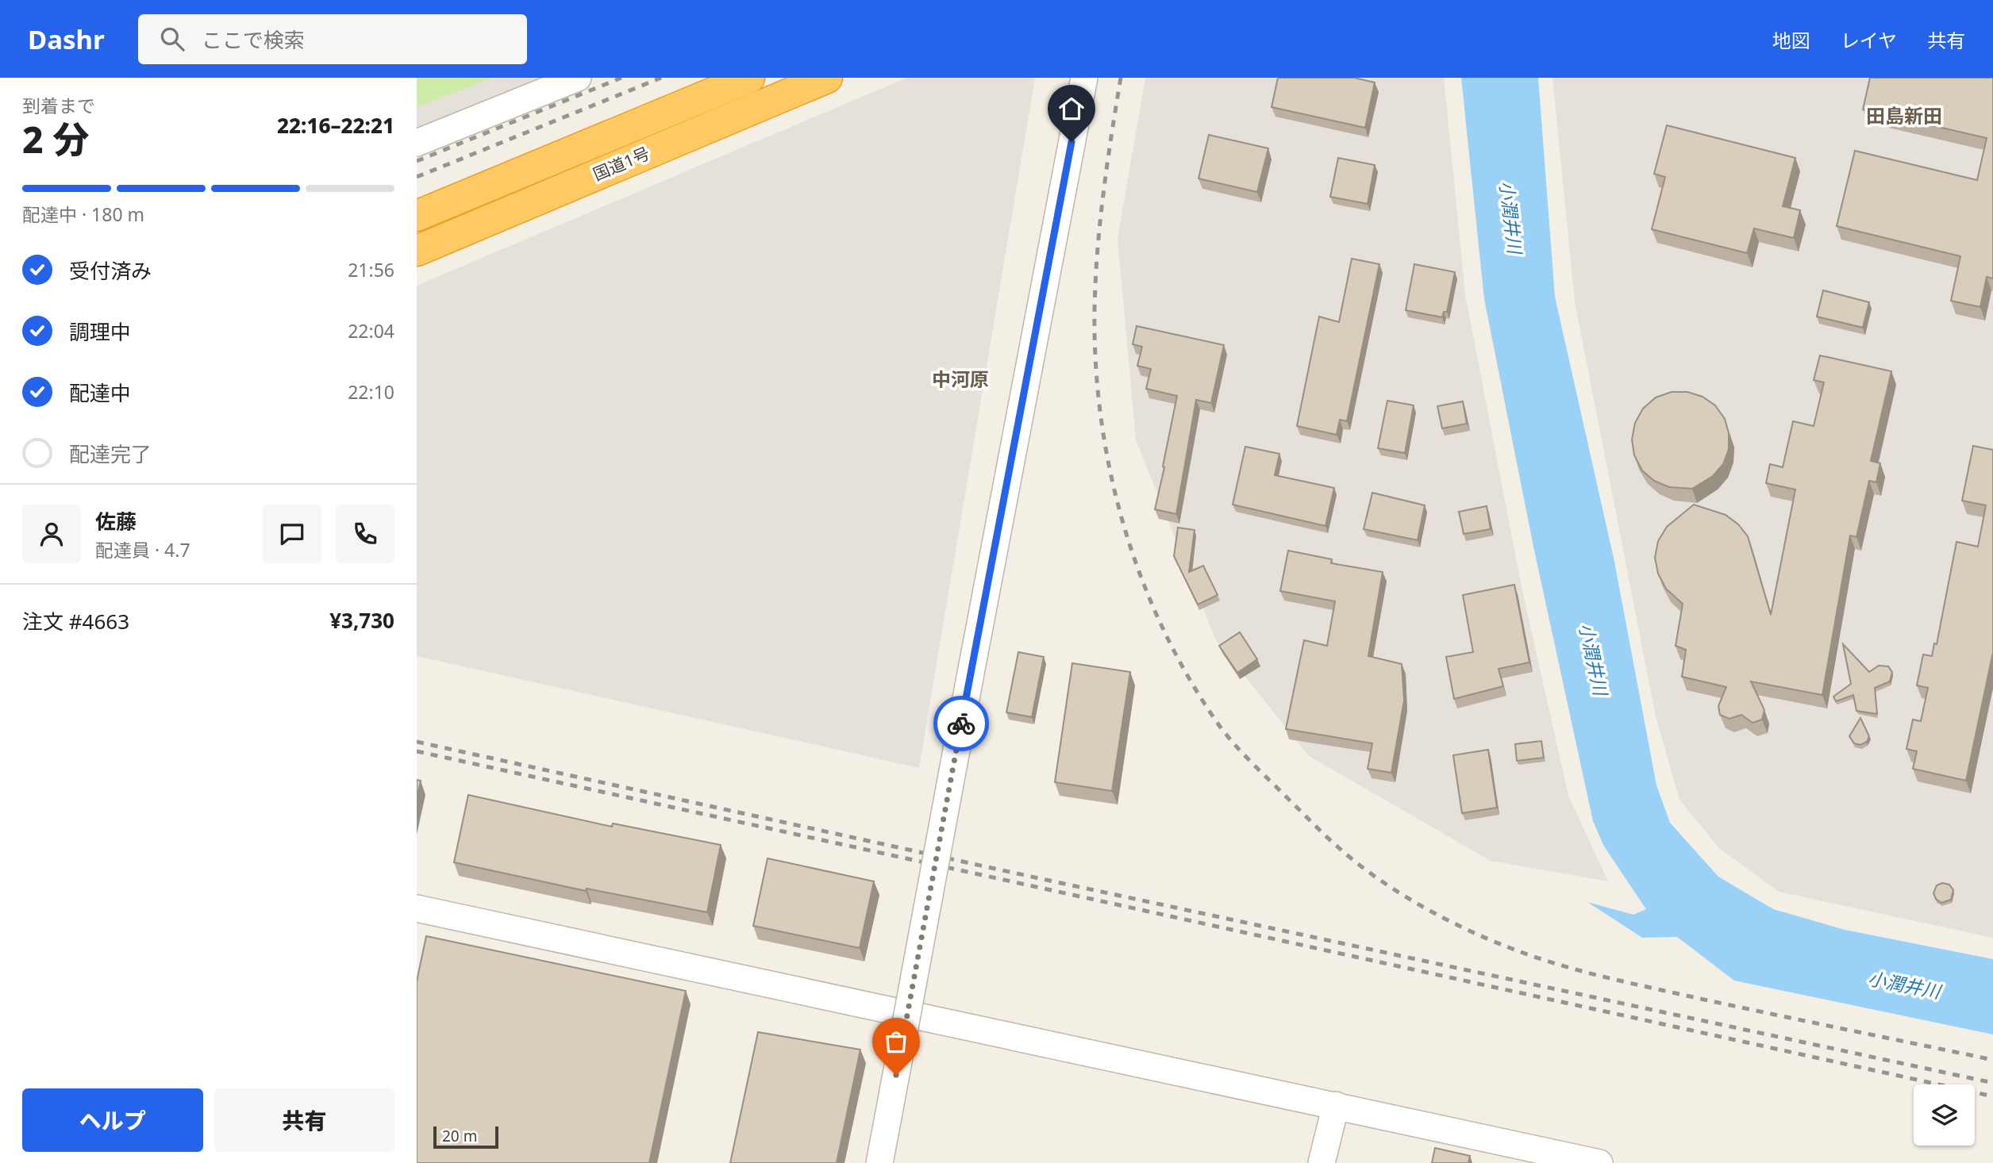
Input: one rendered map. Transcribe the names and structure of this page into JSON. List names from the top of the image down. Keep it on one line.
{"streets":{"highway":["国道1号"]},"districts":["田島新田","中河原"],"water":["小潤井川"],"scale_bar":"20 m","page":{"header":"Dashr","search":"ここで検索","nav":["地図","レイヤ","共有"],"heading":["2 分","到着まで","22:16–22:21"],"panel":["佐藤","配達員 · 4.7","注文 #4663","¥3,730"],"bar":"配達中 · 180 m","list":[["受付済み","21:56"],["調理中","22:04"],["配達中","22:10"],"配達完了"],"buttons":["ヘルプ","共有"],"scale":"20 m"}}
